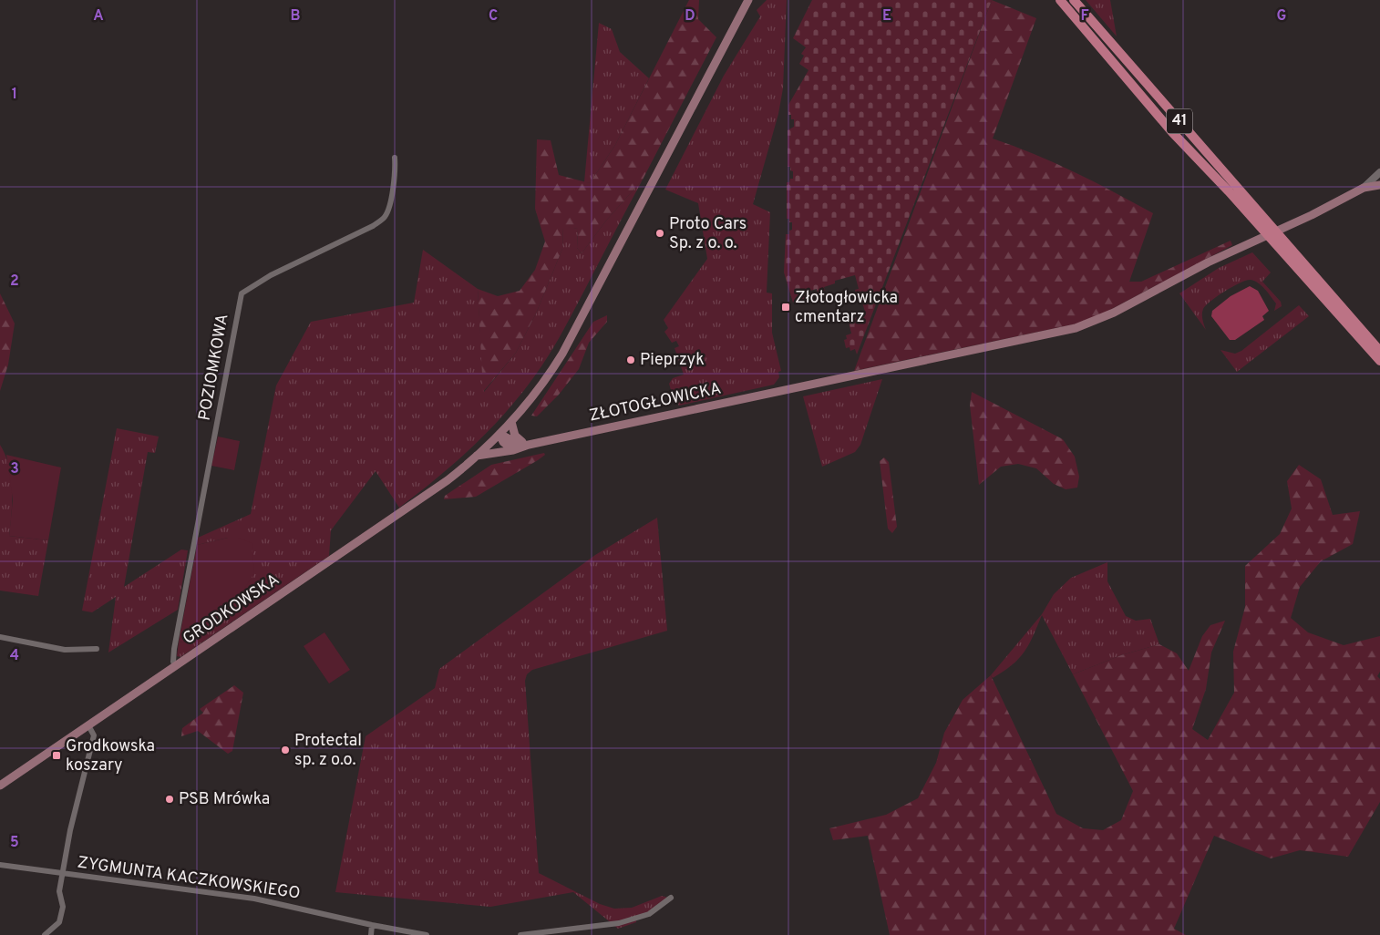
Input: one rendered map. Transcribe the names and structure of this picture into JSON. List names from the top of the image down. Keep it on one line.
{"streets":{"main road":["41","ZŁOTOGŁOWICKA","GRODKOWSKA"],"street":["POZIOMKOWA","ZYGMUNTA KACZKOWSKIEGO"]},"crossings":[["POZIOMKOWA","GRODKOWSKA"],["ZŁOTOGŁOWICKA","GRODKOWSKA"]],"places":{"other":["Proto Cars Sp. z o. o.","Pieprzyk","Protectal sp. z o.o.","PSB Mrówka"],"transit":["Złotogłowicka cmentarz","Grodkowska koszary"]},"grid":{"columns":["A","B","C","D","E","F","G"],"rows":["1","2","3","4","5"]}}
